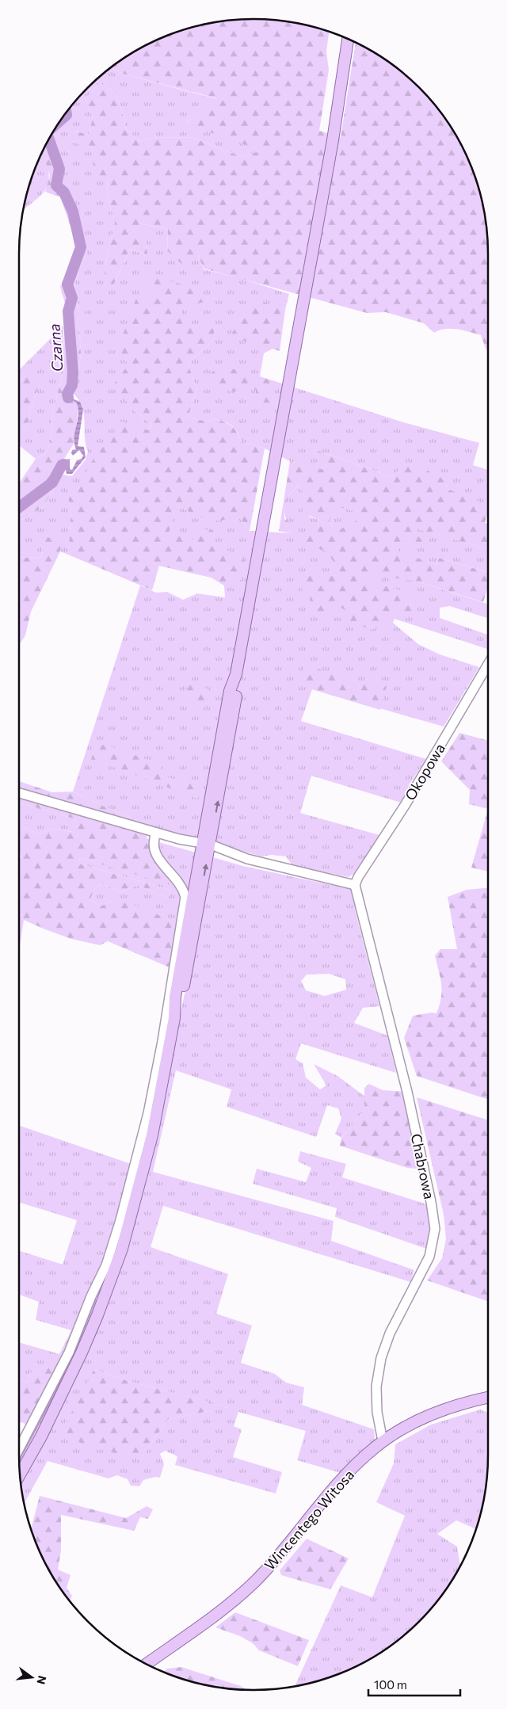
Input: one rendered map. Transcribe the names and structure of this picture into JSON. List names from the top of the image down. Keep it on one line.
{"streets":{"main road":["Wincentego Witosa"],"street":["Okopowa","Chabrowa"]},"crossings":[["Okopowa","Chabrowa"],["Chabrowa","Wincentego Witosa"]],"water":["Czarna"],"scale_bar":"100 m","north":"right"}
